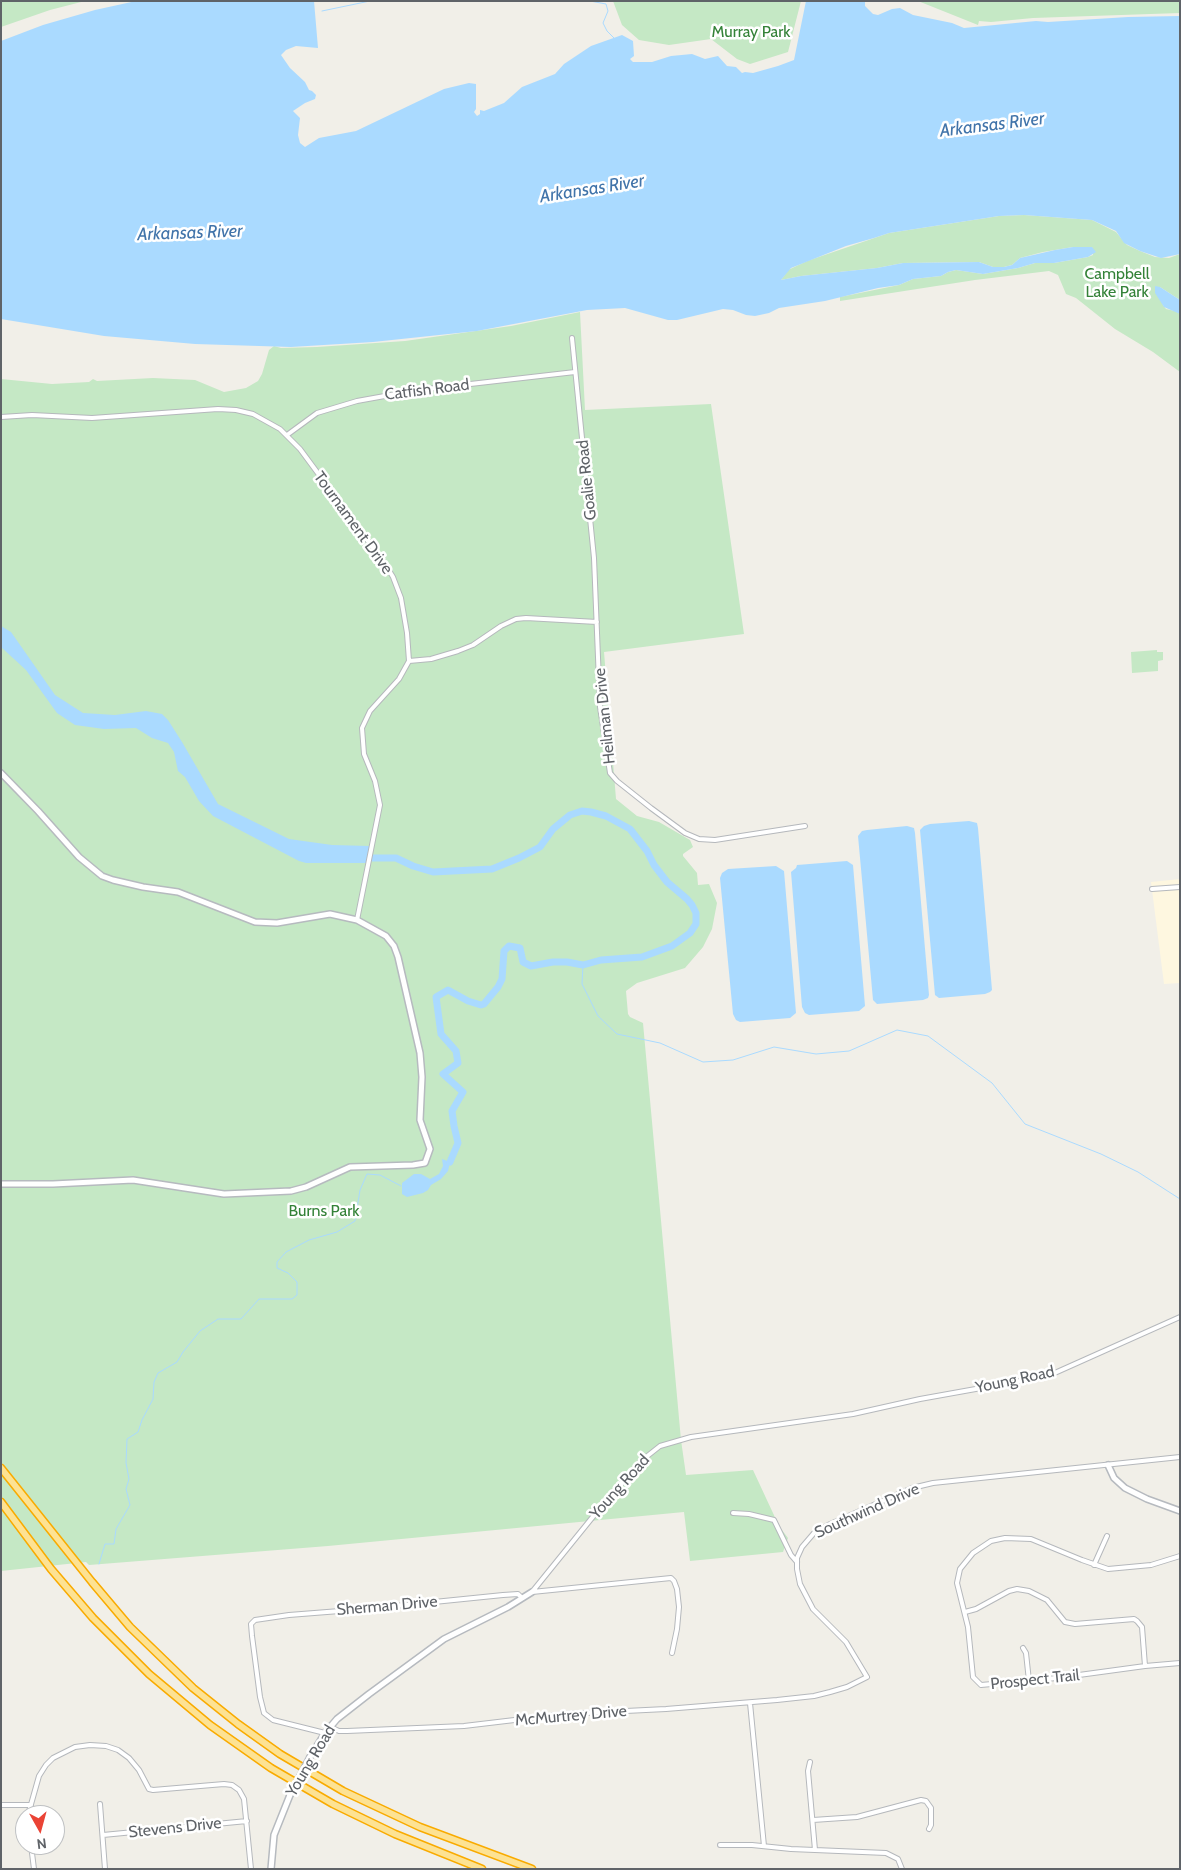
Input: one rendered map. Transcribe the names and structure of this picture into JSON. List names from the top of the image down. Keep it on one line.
{"streets":{"street":["Catfish Road","Goalie Road","Tournament Drive","Heilman Drive","Young Road","Southwind Drive","Sherman Drive","Prospect Trail","McMurtrey Drive","Stevens Drive"]},"crossings":[["Catfish Road","Goalie Road"],["Catfish Road","Tournament Drive"],["Goalie Road","Heilman Drive"],["Young Road","Sherman Drive"],["Young Road","McMurtrey Drive"],["Southwind Drive","McMurtrey Drive"]],"water":["Arkansas River"],"parks":["Murray Park","Campbell Lake Park","Burns Park"],"north":"bottom"}
